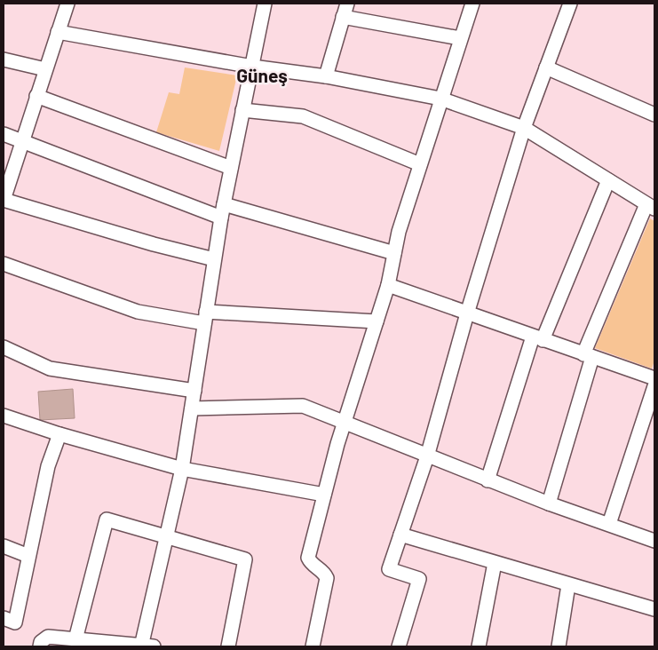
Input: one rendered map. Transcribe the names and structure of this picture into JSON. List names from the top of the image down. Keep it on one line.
{"districts":["Güneş"]}
